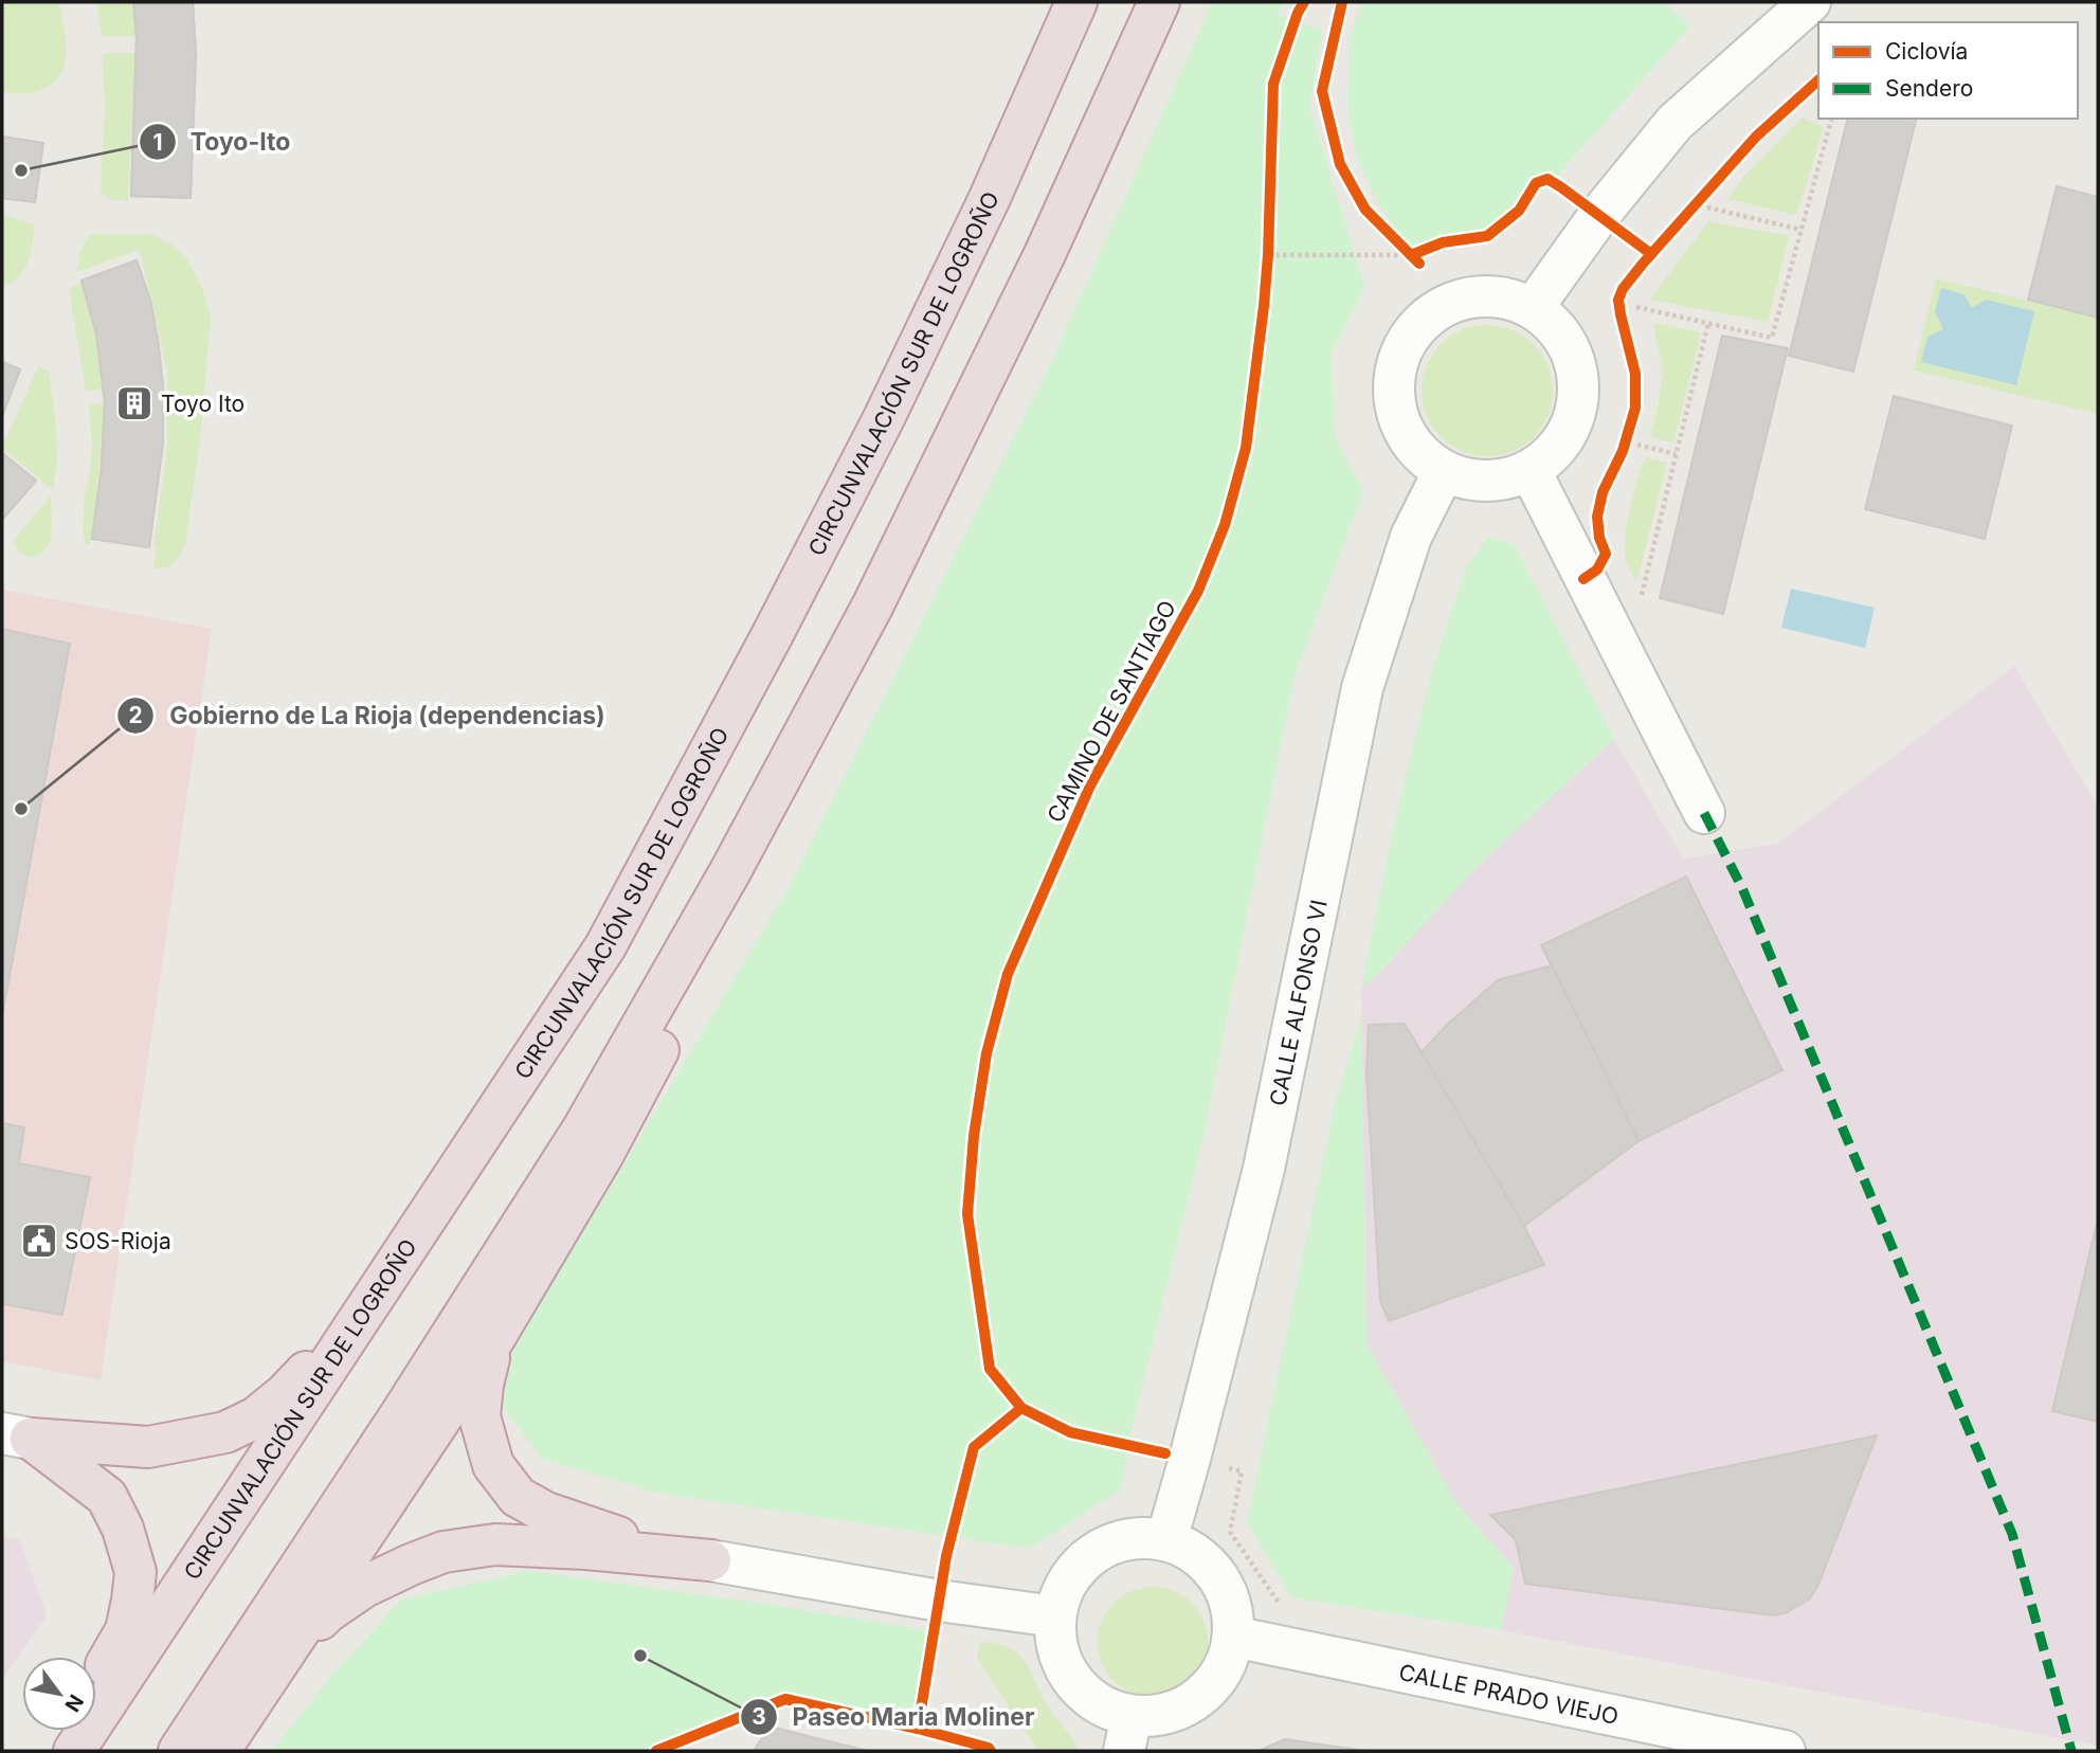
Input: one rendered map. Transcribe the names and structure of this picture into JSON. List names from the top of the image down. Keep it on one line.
{"streets":{"highway":["CIRCUNVALACIÓN SUR DE LOGROÑO"],"street":["CALLE ALFONSO VI","CALLE PRADO VIEJO"],"cycle path":["CAMINO DE SANTIAGO"]},"crossings":[["CALLE ALFONSO VI","CALLE PRADO VIEJO"]],"places":{"other":["Toyo-Ito","Gobierno de La Rioja (dependencias)","Paseo Maria Moliner"],"building":["Toyo Ito"],"public building":["SOS-Rioja"]},"legend":["Ciclovía","Sendero"],"north":"bottom right"}
